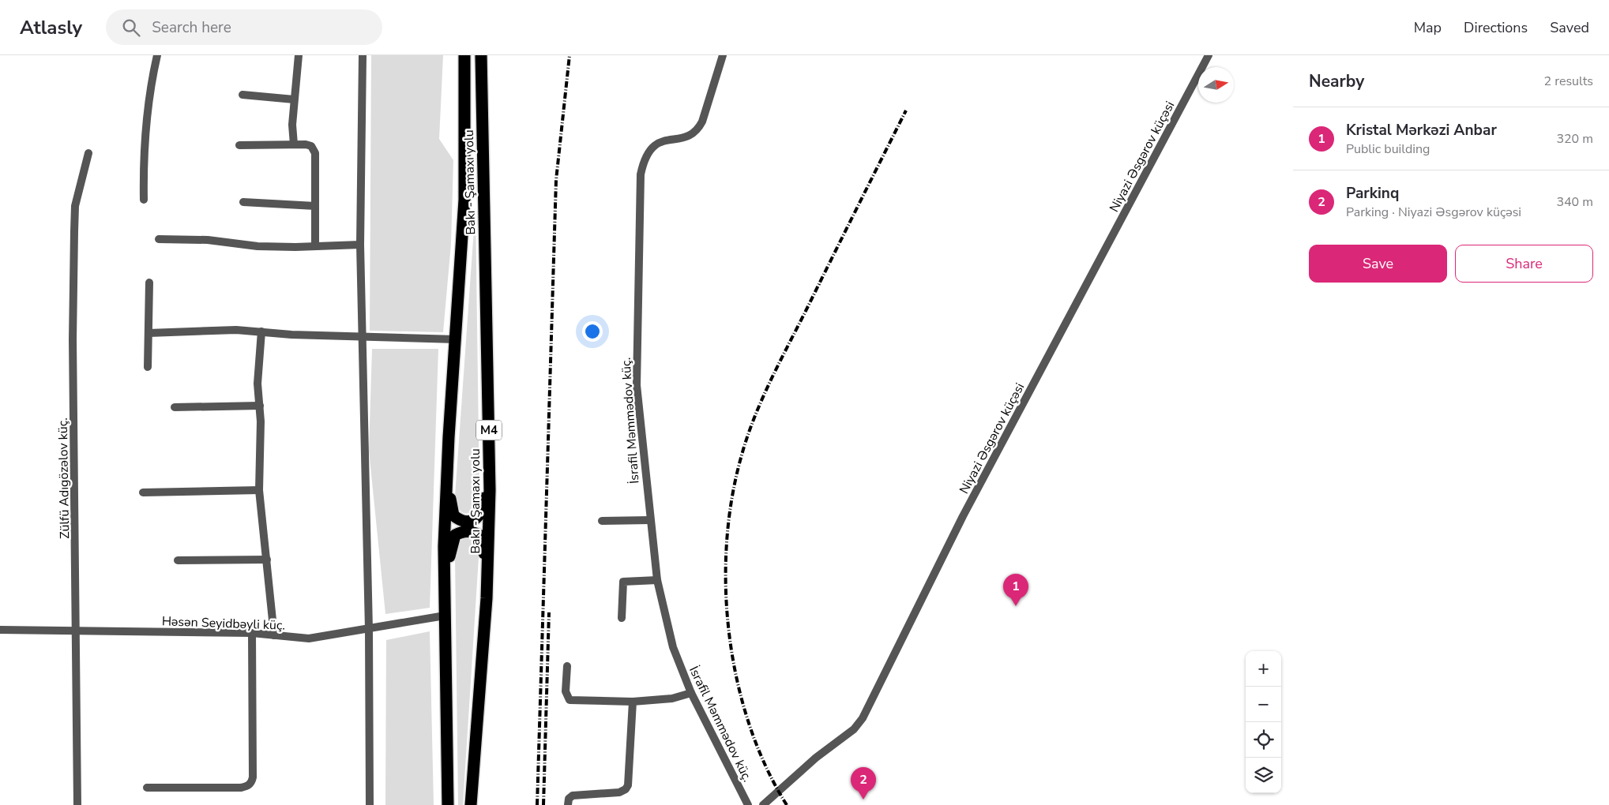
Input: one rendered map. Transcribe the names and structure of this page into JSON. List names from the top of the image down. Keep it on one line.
{"streets":{"highway":["Bakı - Şamaxı yolu","M4"],"street":["Niyazi Əsgərov küçəsi","İsrafil Məmmədov küç.","Zülfü Adıgözəlov küç.","Həsən Seyidbəyli küç."]},"crossings":[["Bakı - Şamaxı yolu","Həsən Seyidbəyli küç."],["Zülfü Adıgözəlov küç.","Həsən Seyidbəyli küç."]],"north":"right","page":{"header":"Atlasly","search":"Search here","nav":["Map","Directions","Saved"],"heading":["Nearby","2 results"],"list":[{"mark":"1","name":"Kristal Mərkəzi Anbar","note":"Public building","value":"320 m"},{"mark":"2","name":"Parkinq","note":"Parking · Niyazi Əsgərov küçəsi","value":"340 m"}],"buttons":["Save","Share"],"pins":["1","2"],"map_buttons":["+","−"]}}
